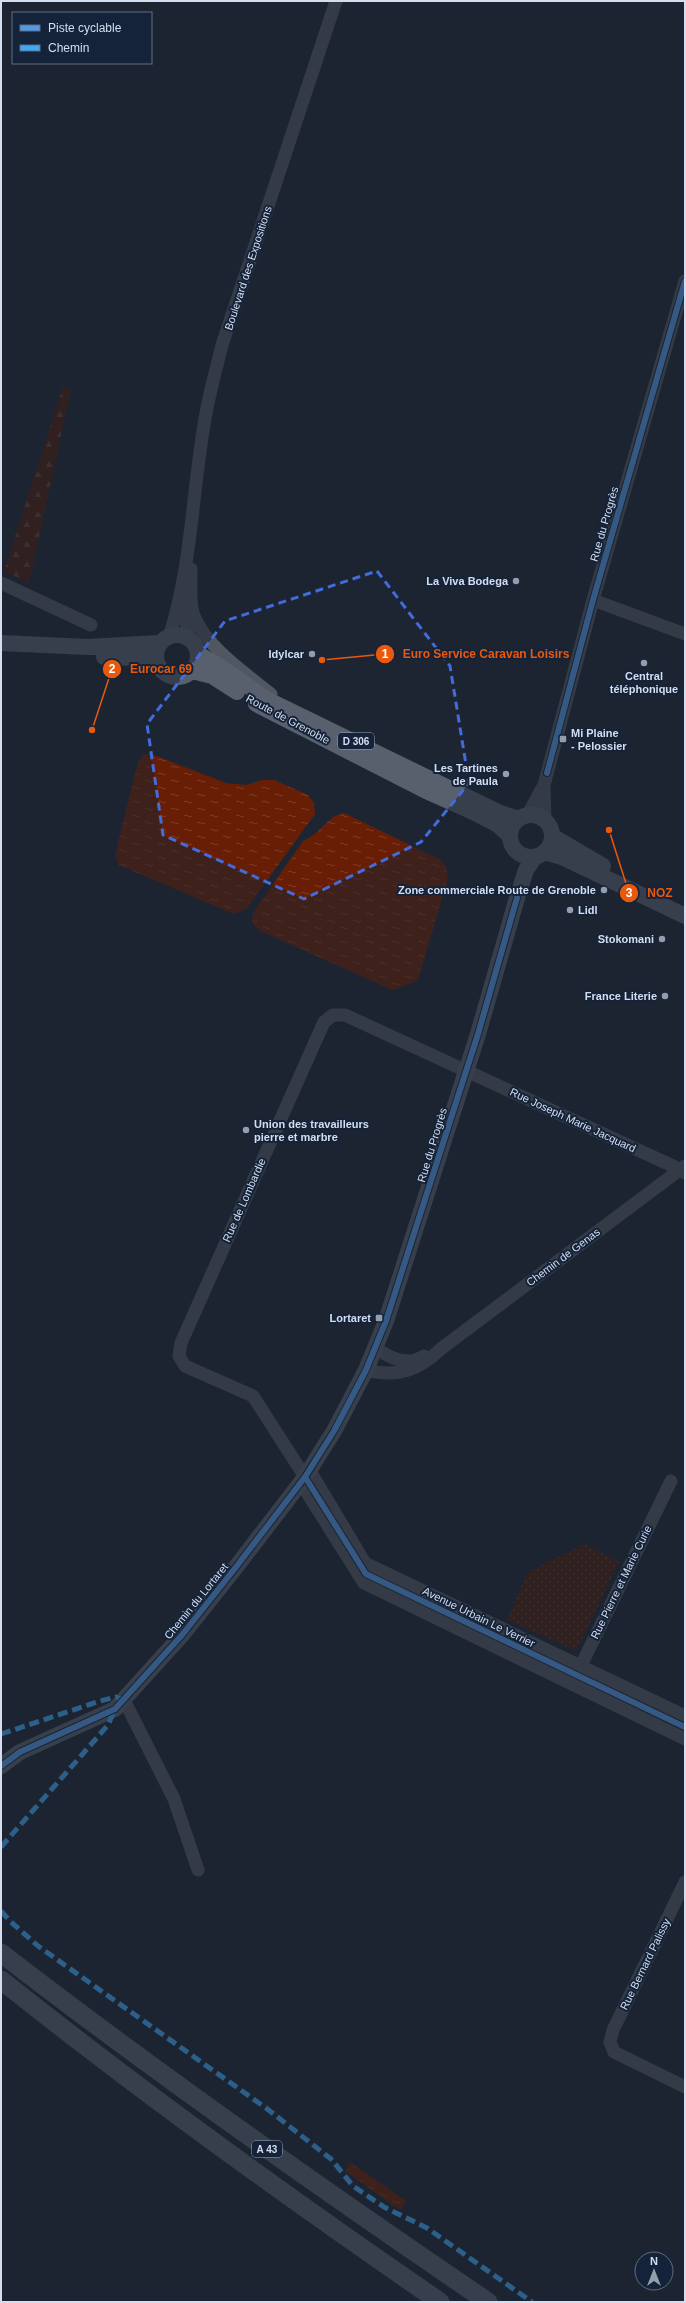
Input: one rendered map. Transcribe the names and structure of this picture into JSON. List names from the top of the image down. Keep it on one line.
{"streets":{"highway":["A 43"],"main road":["Rue du Progrès","Route de Grenoble","D 306","Chemin du Lortaret"],"street":["Boulevard des Expositions","Rue Joseph Marie Jacquard","Rue de Lombardie","Chemin de Genas","Rue Pierre et Marie Curie","Avenue Urbain Le Verrier","Rue Bernard Palissy"]},"crossings":[["Boulevard des Expositions","Route de Grenoble"],["Rue du Progrès","Route de Grenoble"],["Rue du Progrès","Rue Joseph Marie Jacquard"],["Rue du Progrès","Rue de Lombardie"],["Rue du Progrès","Chemin de Genas"],["Rue du Progrès","Chemin du Lortaret"],["Rue Joseph Marie Jacquard","Rue de Lombardie"],["Rue Joseph Marie Jacquard","Chemin de Genas"],["Rue de Lombardie","Chemin du Lortaret"],["Rue de Lombardie","Avenue Urbain Le Verrier"],["Rue Pierre et Marie Curie","Avenue Urbain Le Verrier"],["Chemin du Lortaret","Avenue Urbain Le Verrier"]],"places":{"other":["La Viva Bodega","Idylcar","Euro Service Caravan Loisirs","Central téléphonique","Eurocar 69","Les Tartines de Paula","NOZ","Zone commerciale Route de Grenoble","Lidl","Stokomani","France Literie","Union des travailleurs pierre et marbre"],"transit":["Mi Plaine - Pelossier","Lortaret"]},"legend":["Piste cyclable","Chemin"],"north":"top"}
